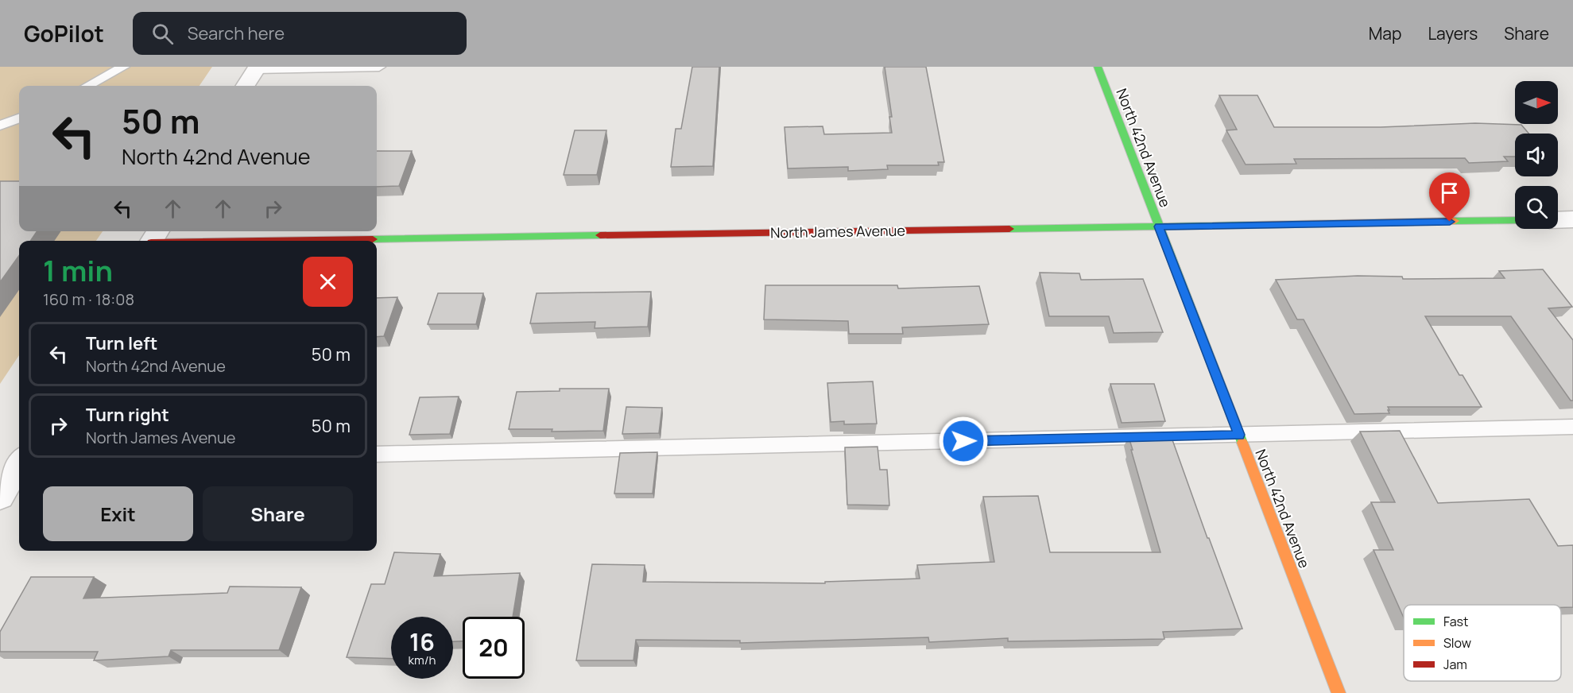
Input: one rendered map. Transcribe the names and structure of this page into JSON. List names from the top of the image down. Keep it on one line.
{"streets":{"street":["North 42nd Avenue","North James Avenue"]},"crossings":[["North 42nd Avenue","North James Avenue"]],"legend":["Fast","Slow","Jam"],"north":"right","page":{"header":"GoPilot","search":"Search here","nav":["Map","Layers","Share"],"turn":["50 m","North 42nd Avenue"],"heading":["1 min","160 m · 18:08"],"list":[{"name":"Turn left","note":"North 42nd Avenue","value":"50 m"},{"name":"Turn right","note":"North James Avenue","value":"50 m"}],"buttons":["Exit","Share"],"speed":"16 km/h","limit":"20"}}
